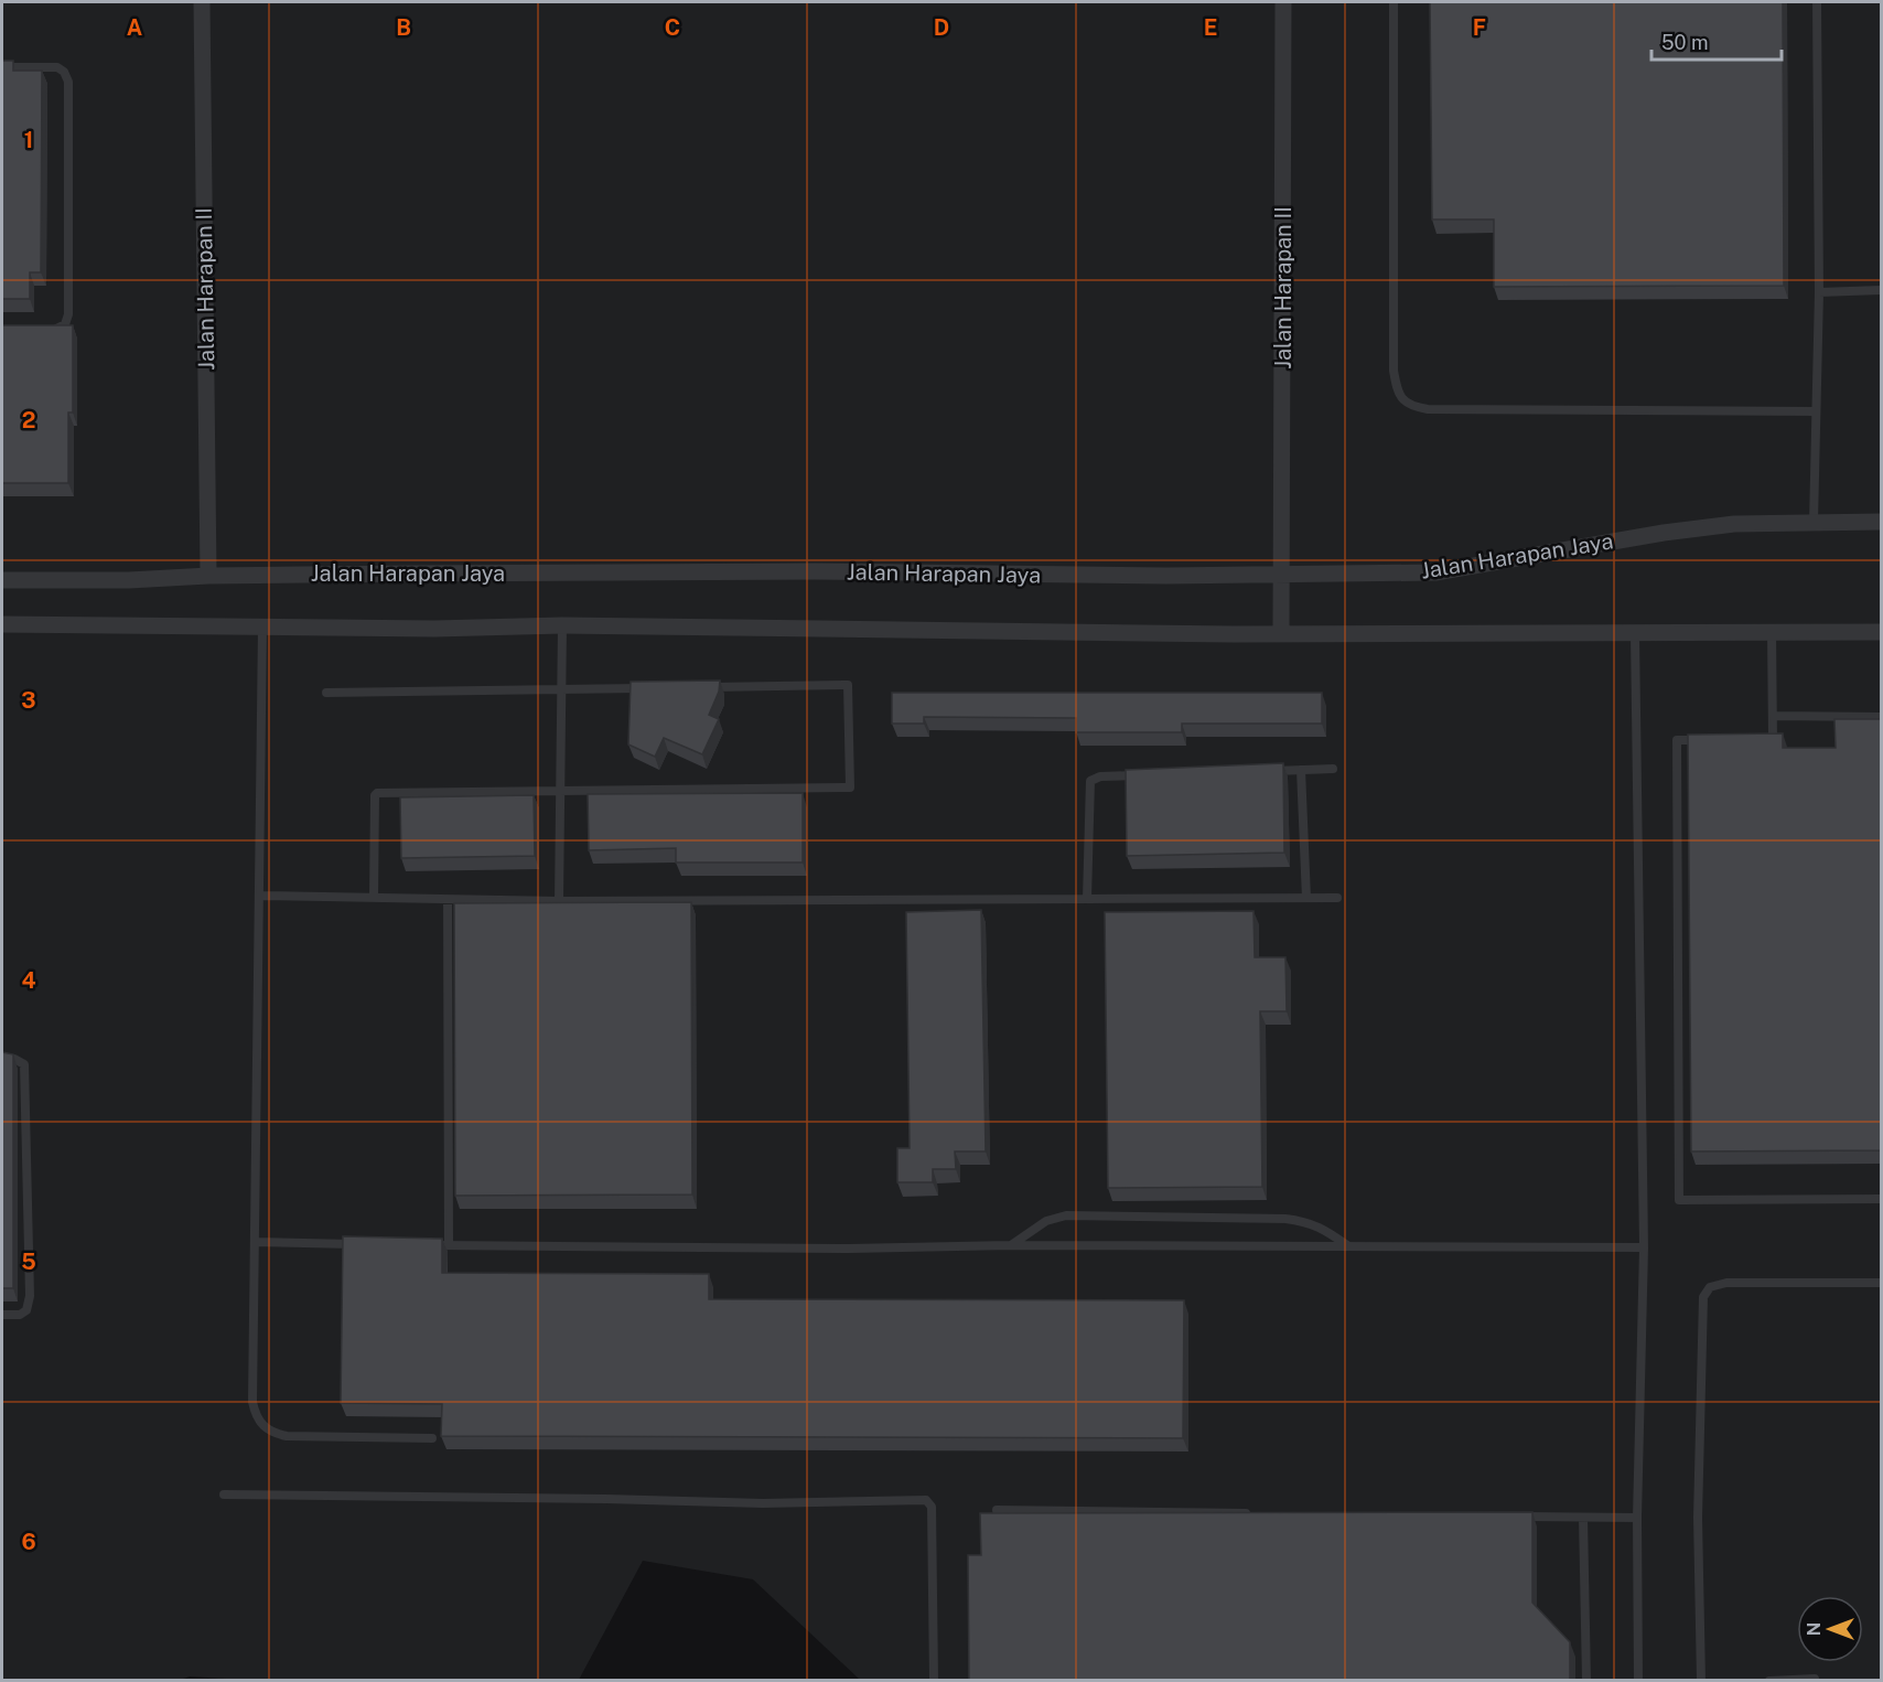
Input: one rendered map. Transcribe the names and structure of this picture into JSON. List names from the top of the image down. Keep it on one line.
{"streets":{"street":["Jalan Harapan II","Jalan Harapan Jaya"]},"crossings":[["Jalan Harapan II","Jalan Harapan Jaya"]],"scale_bar":"50 m","north":"left","grid":{"columns":["A","B","C","D","E","F"],"rows":["1","2","3","4","5","6"]}}
